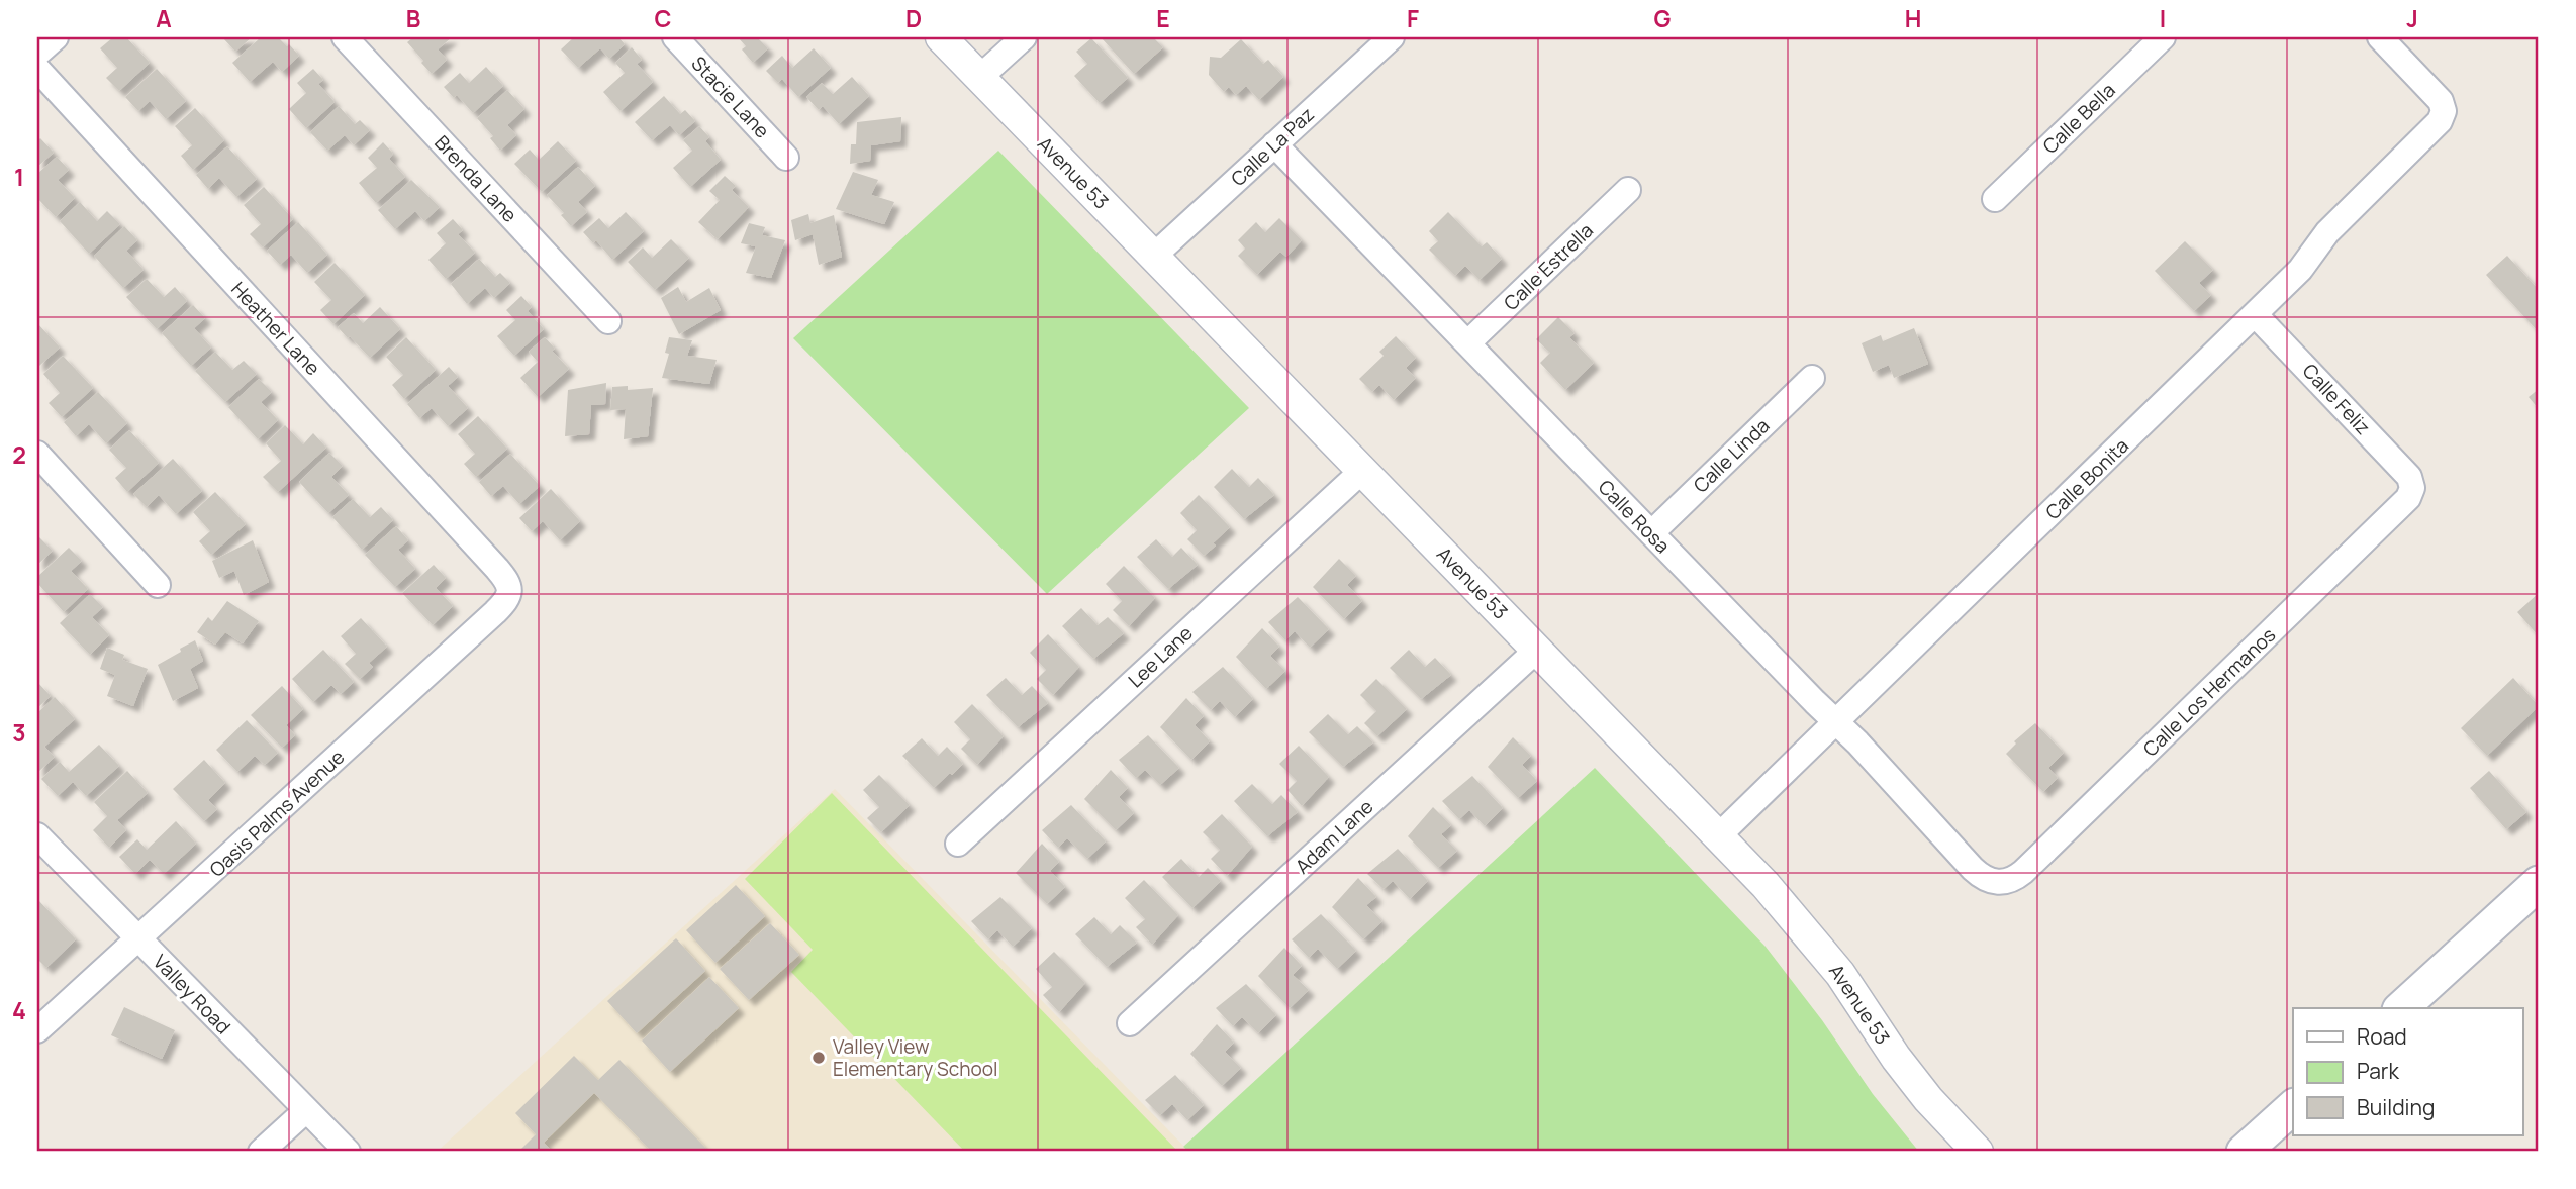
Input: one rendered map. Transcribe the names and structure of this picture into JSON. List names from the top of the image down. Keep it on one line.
{"streets":{"street":["Stacie Lane","Calle Bella","Calle La Paz","Avenue 53","Brenda Lane","Calle Estrella","Heather Lane","Calle Feliz","Calle Linda","Calle Bonita","Calle Rosa","Lee Lane","Calle Los Hermanos","Oasis Palms Avenue","Adam Lane","Valley Road"]},"crossings":[["Calle La Paz","Avenue 53"],["Calle La Paz","Calle Rosa"],["Avenue 53","Calle Bonita"],["Avenue 53","Lee Lane"],["Avenue 53","Adam Lane"],["Calle Estrella","Calle Rosa"],["Heather Lane","Oasis Palms Avenue"],["Calle Feliz","Calle Bonita"],["Calle Feliz","Calle Los Hermanos"],["Calle Linda","Calle Rosa"],["Calle Bonita","Calle Rosa"],["Calle Rosa","Calle Los Hermanos"],["Oasis Palms Avenue","Valley Road"]],"places":["Valley View Elementary School"],"legend":["Road","Park","Building"],"grid":{"columns":["A","B","C","D","E","F","G","H","I","J"],"rows":["1","2","3","4"]}}
